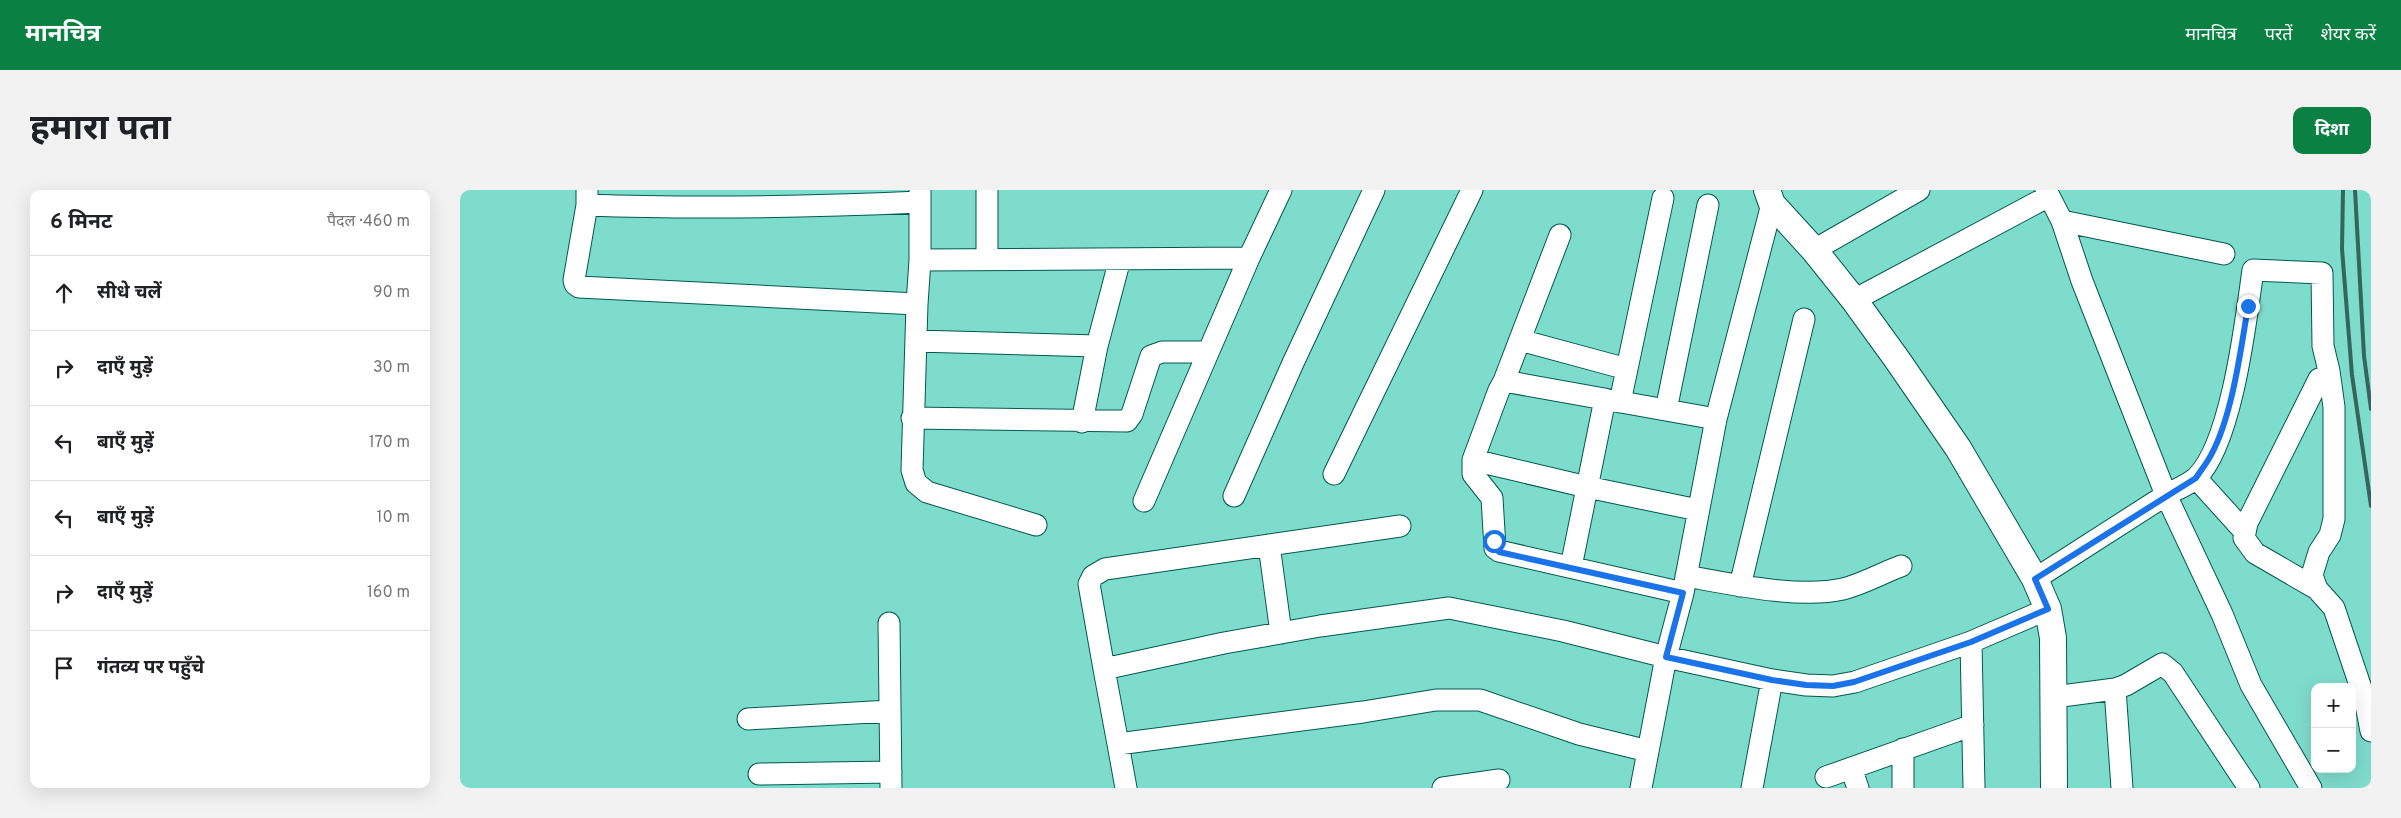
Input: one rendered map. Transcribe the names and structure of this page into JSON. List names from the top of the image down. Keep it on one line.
{"page":{"header":"मानचित्र","nav":["मानचित्र","परतें","शेयर करें"],"buttons":"दिशा","title":"हमारा पता","heading":["6 मिनट","पैदल · 460 m"],"list":[["सीधे चलें","90 m"],["दाएँ मुड़ें","30 m"],["बाएँ मुड़ें","170 m"],["बाएँ मुड़ें","10 m"],["दाएँ मुड़ें","160 m"],"गंतव्य पर पहुँचे"],"map_buttons":["+","−"]}}
